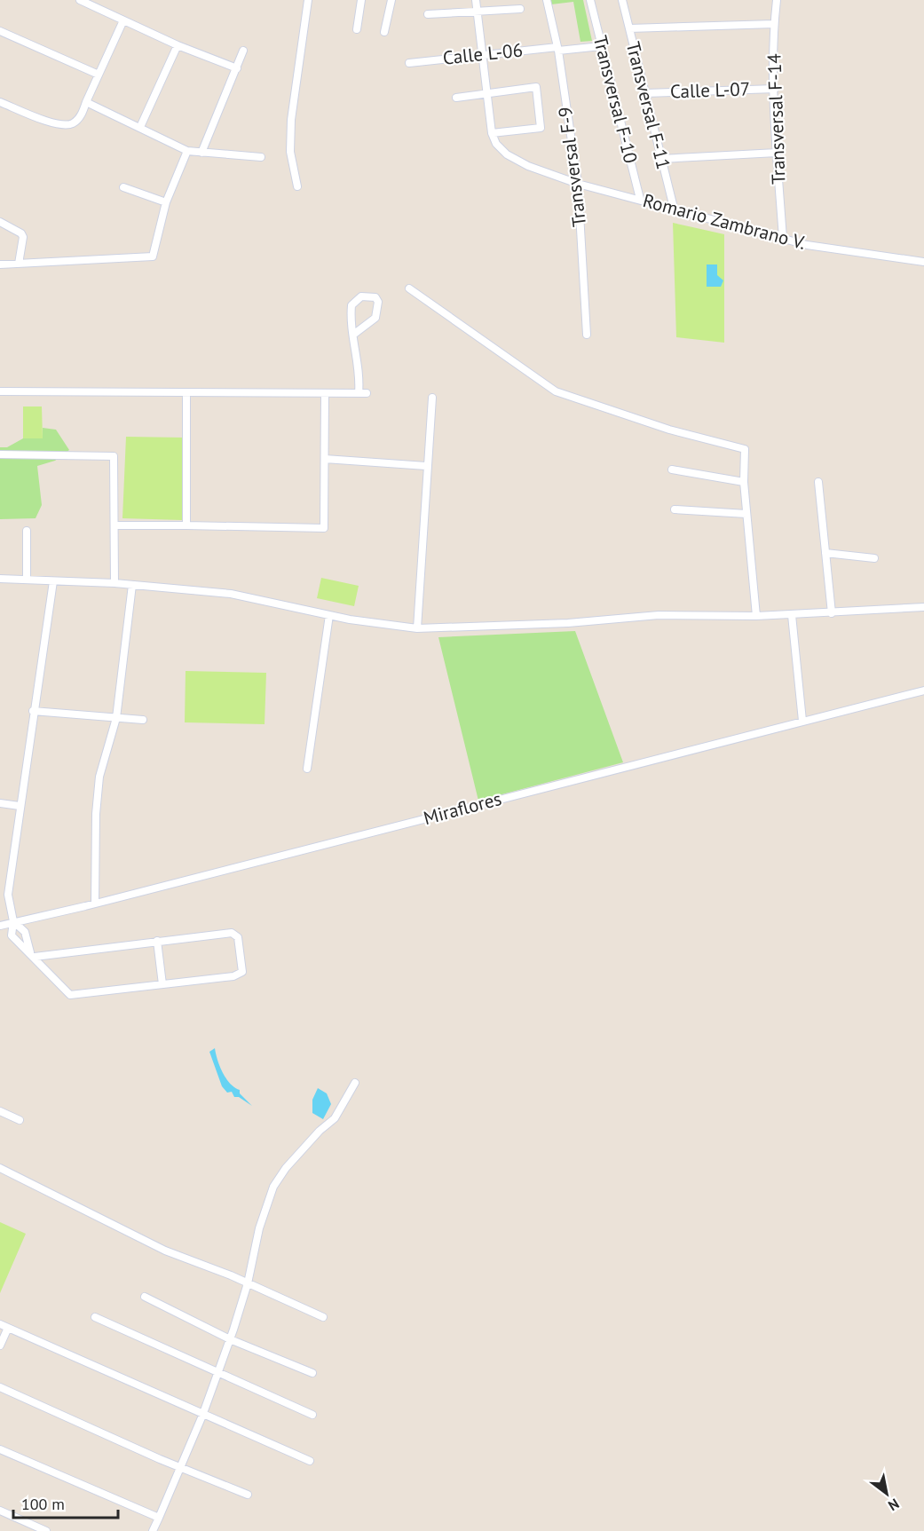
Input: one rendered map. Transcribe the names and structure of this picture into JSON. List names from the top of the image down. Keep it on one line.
{"streets":{"street":["Calle L-06","Calle L-07","Transversal F-10","Transversal F-11","Transversal F-14","Transversal F-9","Romario Zambrano V.","Miraflores"]},"crossings":[["Calle L-06","Transversal F-10"],["Calle L-06","Transversal F-9"],["Calle L-07","Transversal F-11"],["Calle L-07","Transversal F-14"],["Transversal F-10","Romario Zambrano V."],["Transversal F-11","Romario Zambrano V."],["Transversal F-14","Romario Zambrano V."],["Transversal F-9","Romario Zambrano V."]],"scale_bar":"100 m","north":"bottom right"}
